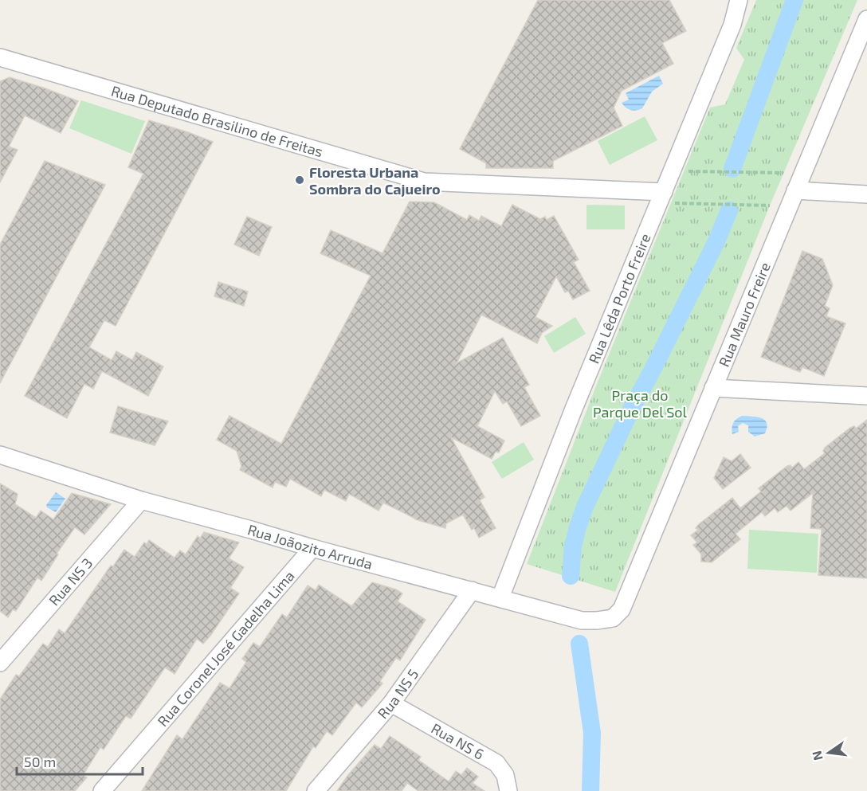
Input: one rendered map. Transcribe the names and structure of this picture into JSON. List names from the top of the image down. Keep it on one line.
{"streets":{"street":["Rua Deputado Brasilino de Freitas","Rua Lêda Porto Freire","Rua Mauro Freire","Rua Joãozito Arruda","Rua NS 3","Rua Coronel José Gadelha Lima","Rua NS 5","Rua NS 6"]},"crossings":[["Rua Deputado Brasilino de Freitas","Rua Lêda Porto Freire"],["Rua Lêda Porto Freire","Rua Joãozito Arruda"],["Rua Mauro Freire","Rua Joãozito Arruda"],["Rua Joãozito Arruda","Rua NS 3"],["Rua Joãozito Arruda","Rua Coronel José Gadelha Lima"],["Rua Joãozito Arruda","Rua NS 5"],["Rua NS 5","Rua NS 6"]],"parks":["Praça do Parque Del Sol"],"places":["Floresta Urbana Sombra do Cajueiro"],"scale_bar":"50 m","north":"left"}
